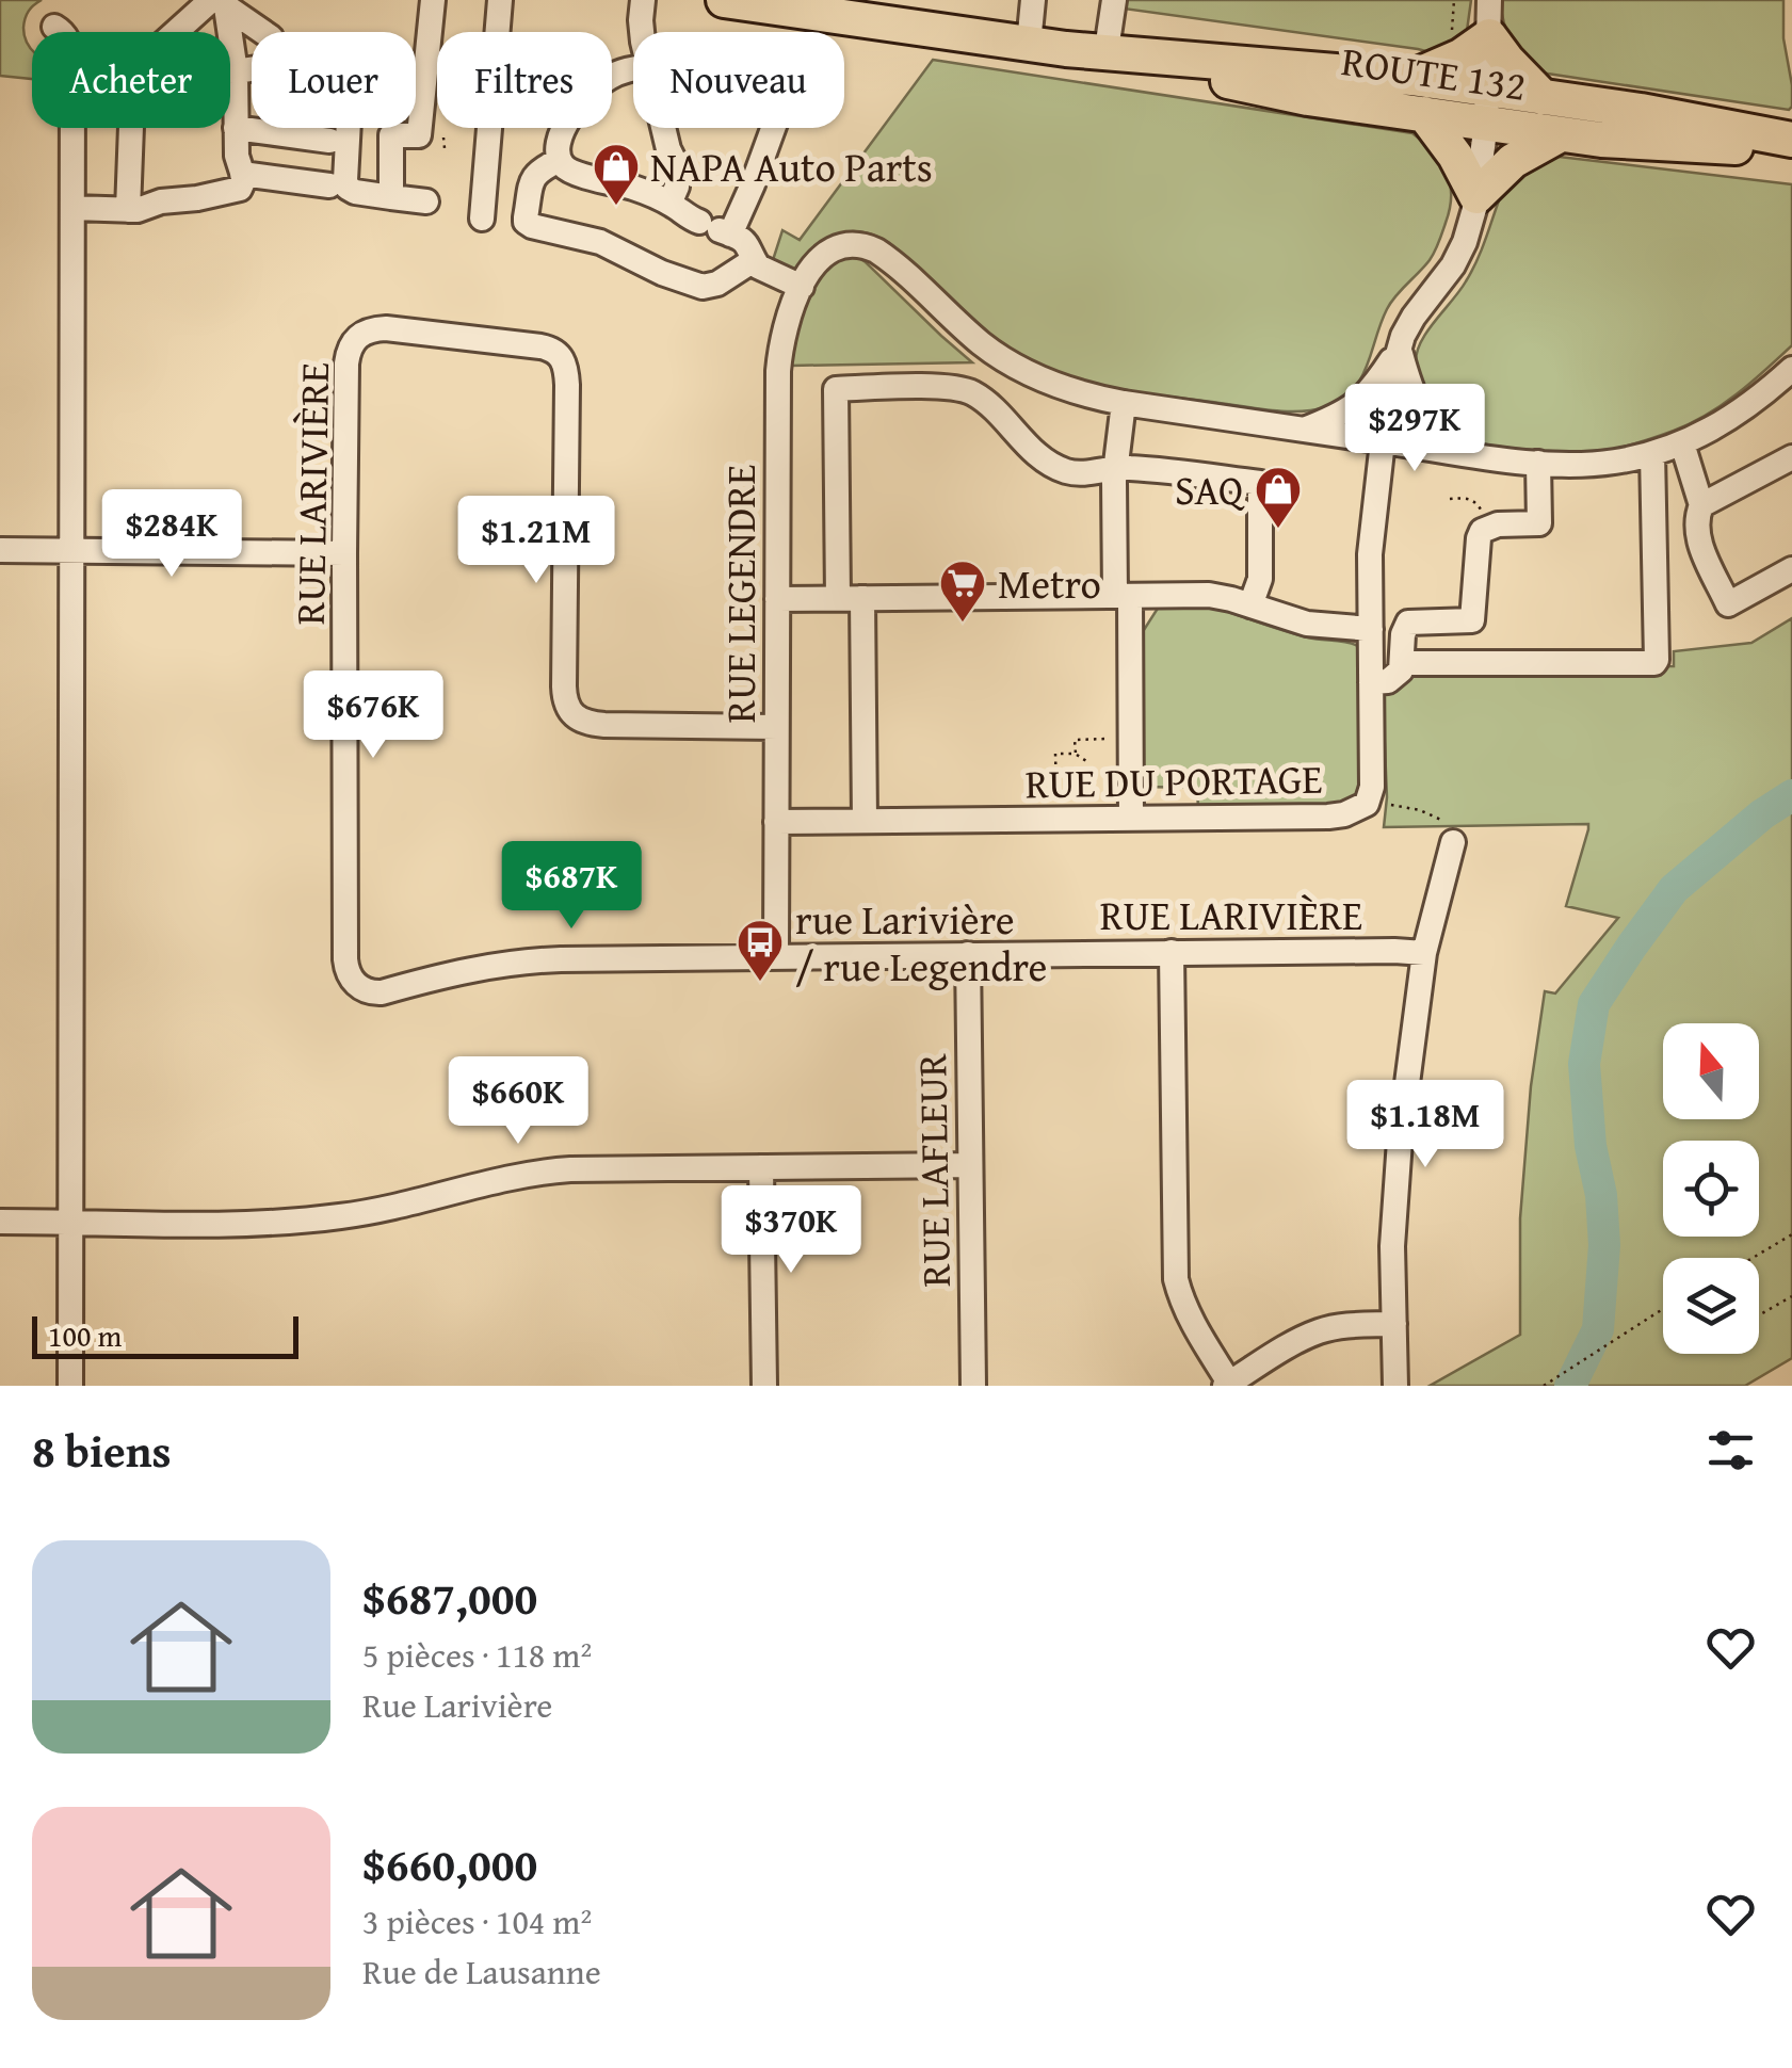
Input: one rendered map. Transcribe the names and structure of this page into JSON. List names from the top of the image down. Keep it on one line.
{"streets":{"highway":["ROUTE 132"],"street":["RUE LARIVIÈRE","RUE LEGENDRE","RUE DU PORTAGE","RUE LAFLEUR"]},"crossings":[["ROUTE 132","RUE DU PORTAGE"],["RUE LARIVIÈRE","RUE LEGENDRE"],["RUE LARIVIÈRE","RUE LAFLEUR"],["RUE LEGENDRE","RUE DU PORTAGE"]],"places":{"shop":["NAPA Auto Parts","SAQ"],"supermarket":["Metro"],"bus stop":["rue Larivière / rue Legendre"]},"scale_bar":"100 m","north":"top","page":{"chip":["Acheter","Louer","Filtres","Nouveau"],"price":["$297K","$284K","$1.21M","$676K","$687K","$660K","$1.18M","$370K"],"scale":"100 m","heading":"8 biens","list":[{"name":"$687,000","note":"5 pièces · 118 m² · Rue Larivière"},{"name":"$660,000","note":"3 pièces · 104 m² · Rue de Lausanne"}]}}
